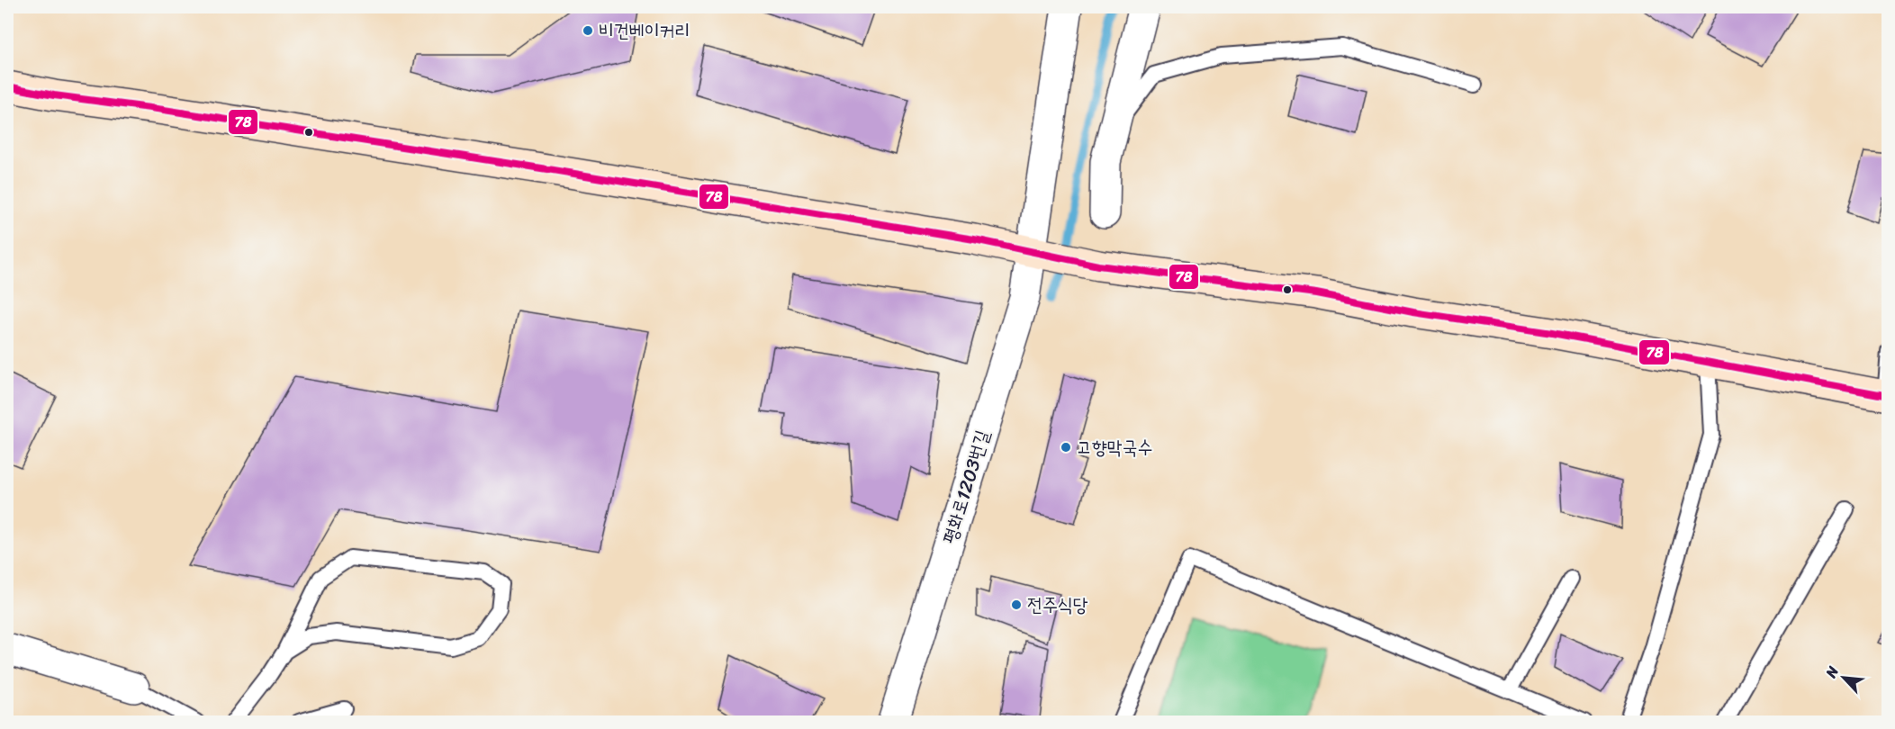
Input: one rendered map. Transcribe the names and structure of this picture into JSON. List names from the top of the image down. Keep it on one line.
{"streets":{"street":["평화로1203번길"]},"places":["비건베이커리","고향막국수","전주식당"],"lines":["transit line 78"],"north":"top left"}
